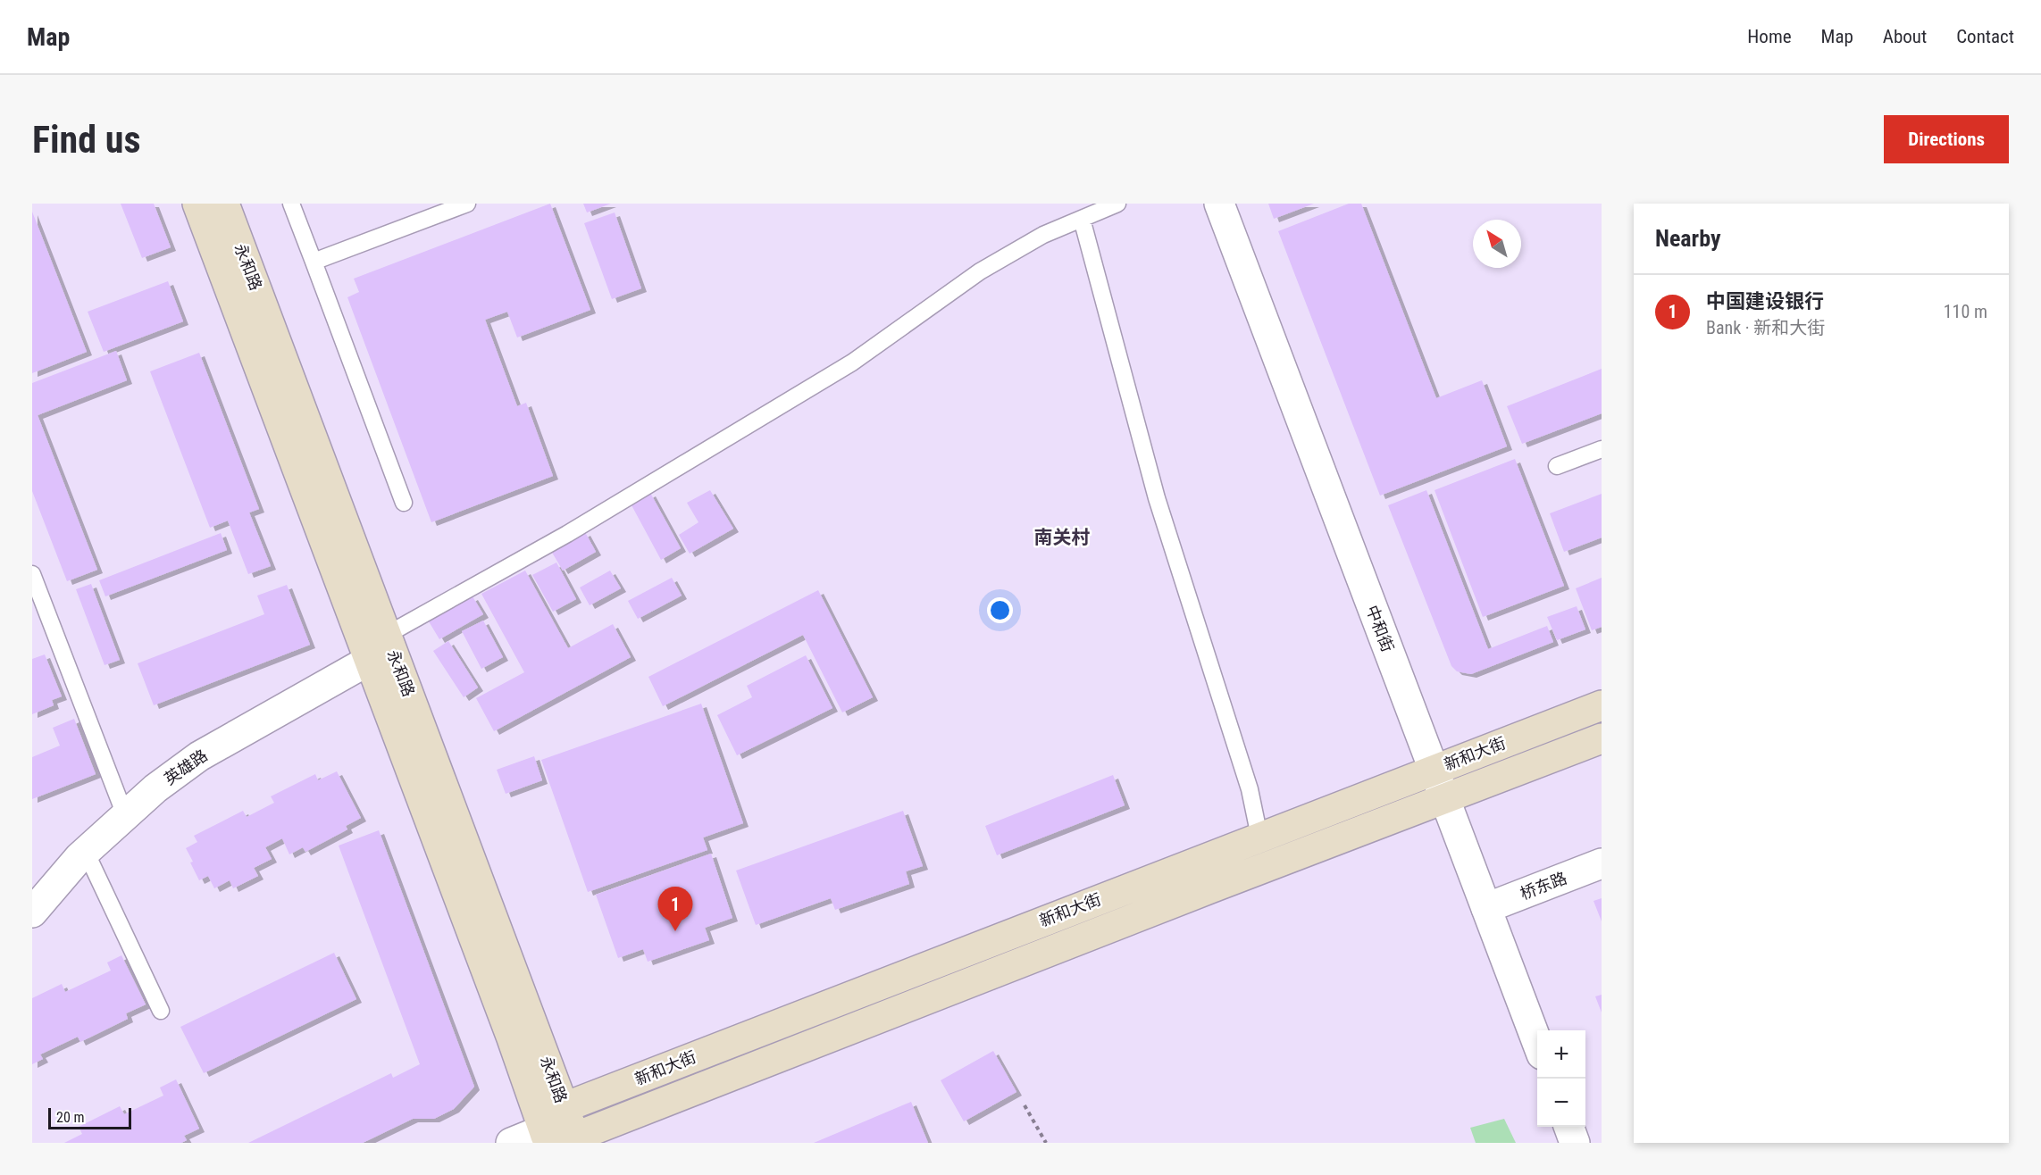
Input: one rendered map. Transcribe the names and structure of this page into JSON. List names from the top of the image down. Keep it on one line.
{"streets":{"main road":["永和路","新和大街"],"street":["中和街","英雄路","桥东路"]},"crossings":[["永和路","新和大街"],["永和路","英雄路"],["中和街","新和大街"],["中和街","桥东路"]],"districts":["南关村"],"scale_bar":"20 m","north":"top left","page":{"header":"Map","nav":["Home","Map","About","Contact"],"buttons":"Directions","title":"Find us","heading":"Nearby","list":[{"mark":"1","name":"中国建设银行","note":"Bank · 新和大街","value":"110 m"}],"pins":"1","map_buttons":["+","−"],"scale":"20 m"}}
